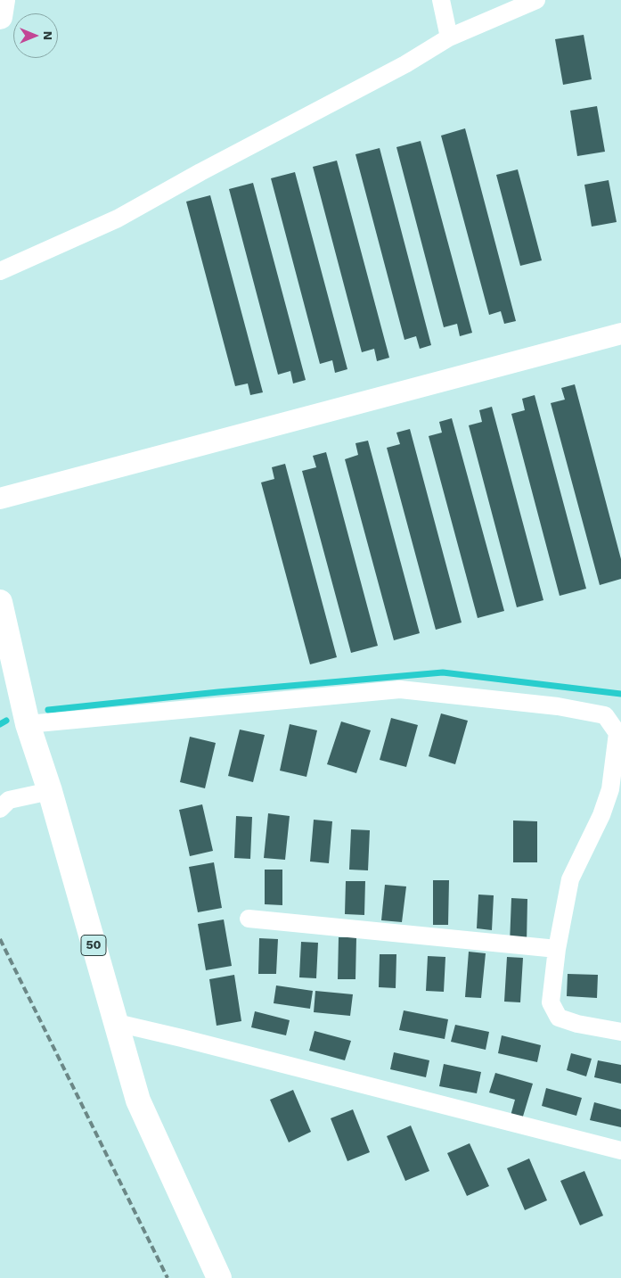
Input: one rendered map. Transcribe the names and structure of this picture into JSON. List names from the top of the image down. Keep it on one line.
{"streets":{"main road":["50"]},"north":"right"}
